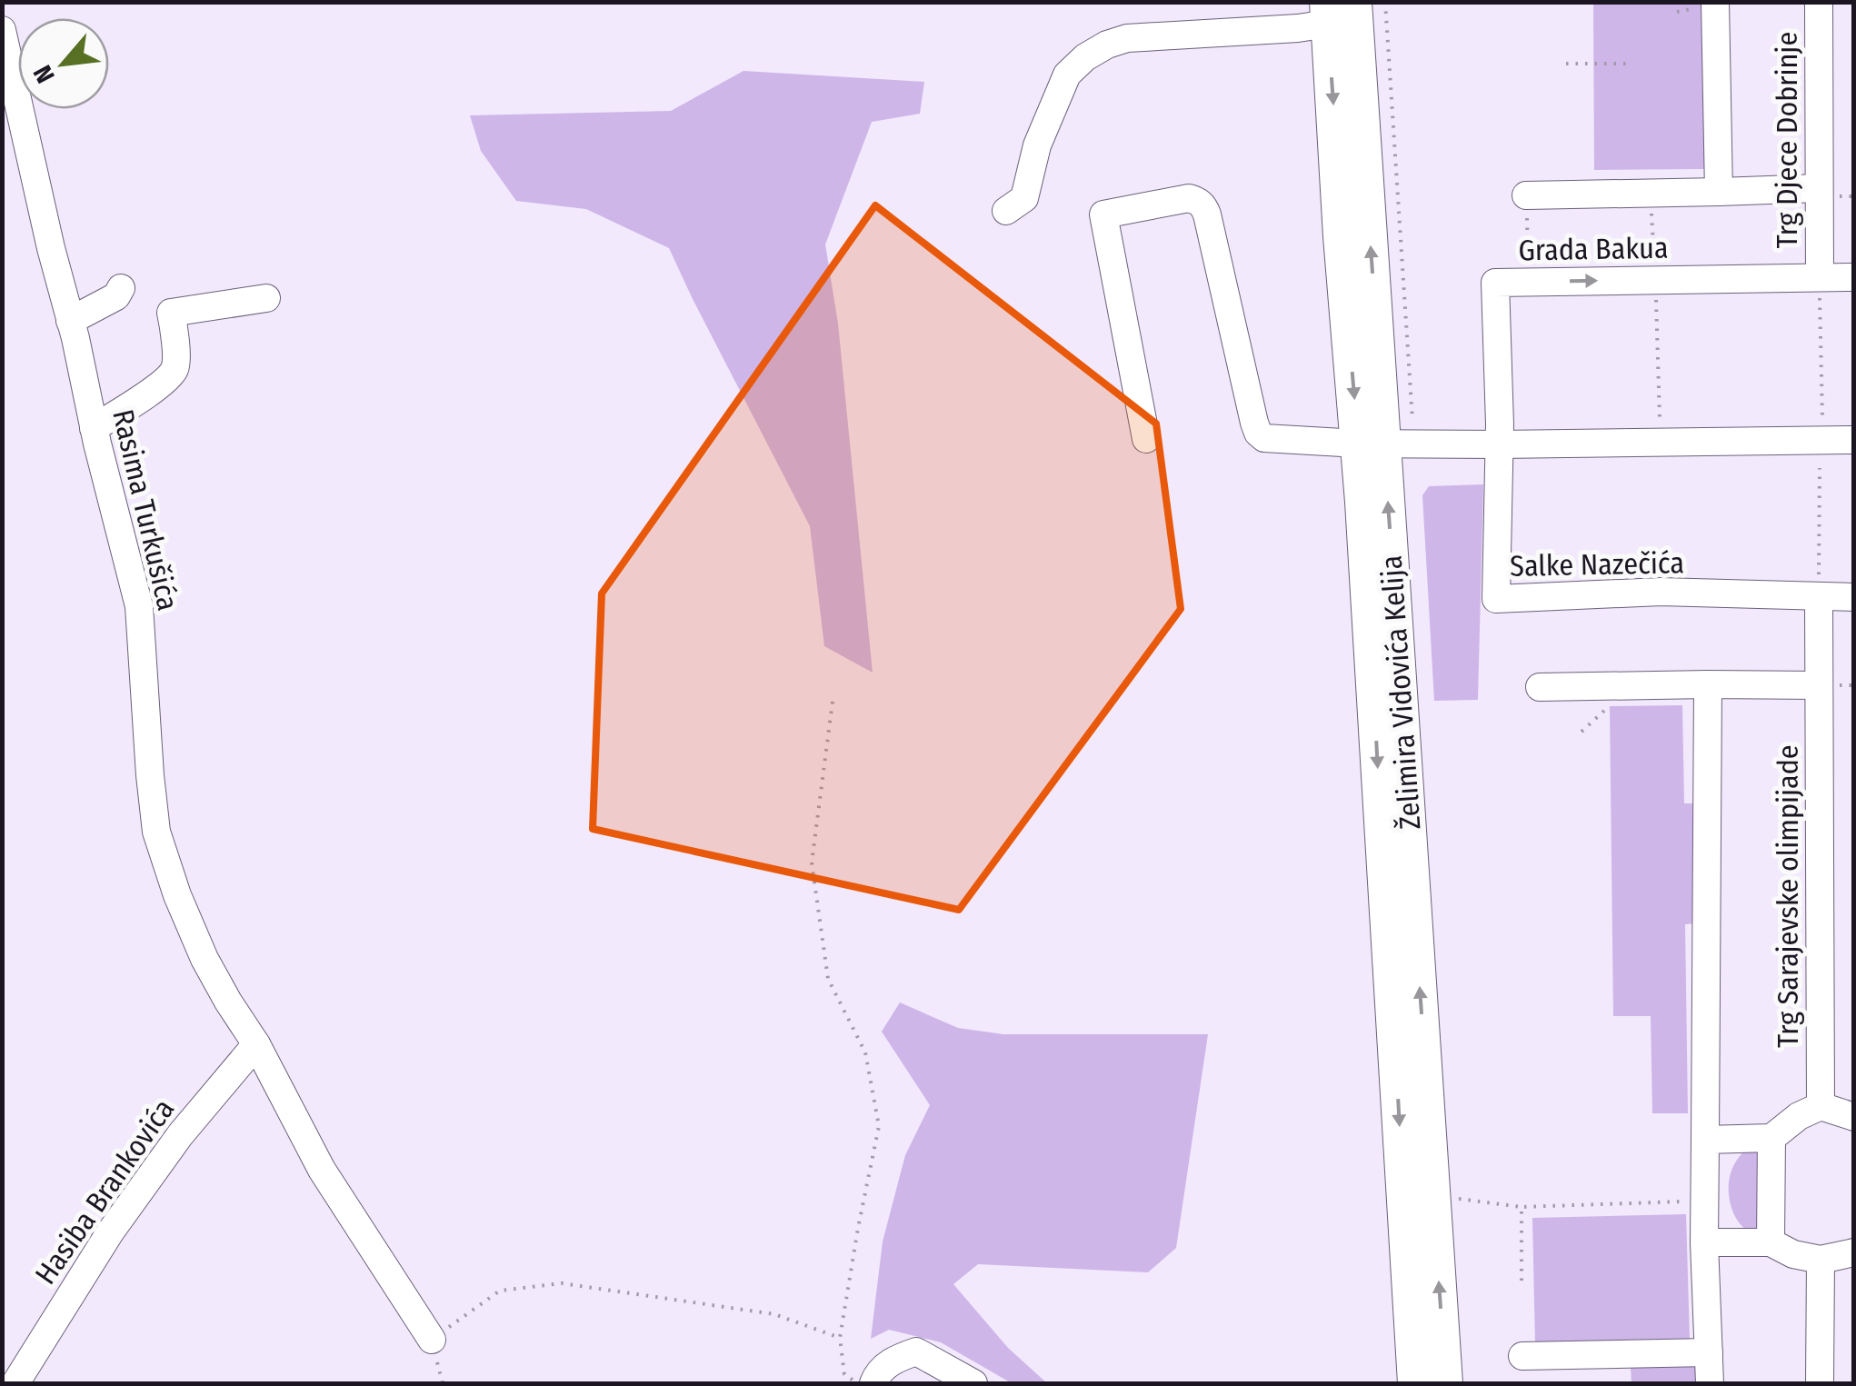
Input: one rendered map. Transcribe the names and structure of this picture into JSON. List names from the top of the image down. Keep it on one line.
{"streets":{"main road":["Želimira Vidovića Kelija"],"street":["Trg Djece Dobrinje","Grada Bakua","Rasima Turkušića","Salke Nazečića","Trg Sarajevske olimpijade","Hasiba Brankovića"]},"crossings":[["Trg Djece Dobrinje","Grada Bakua"],["Grada Bakua","Salke Nazečića"],["Rasima Turkušića","Hasiba Brankovića"],["Salke Nazečića","Trg Sarajevske olimpijade"]],"north":"bottom left"}
